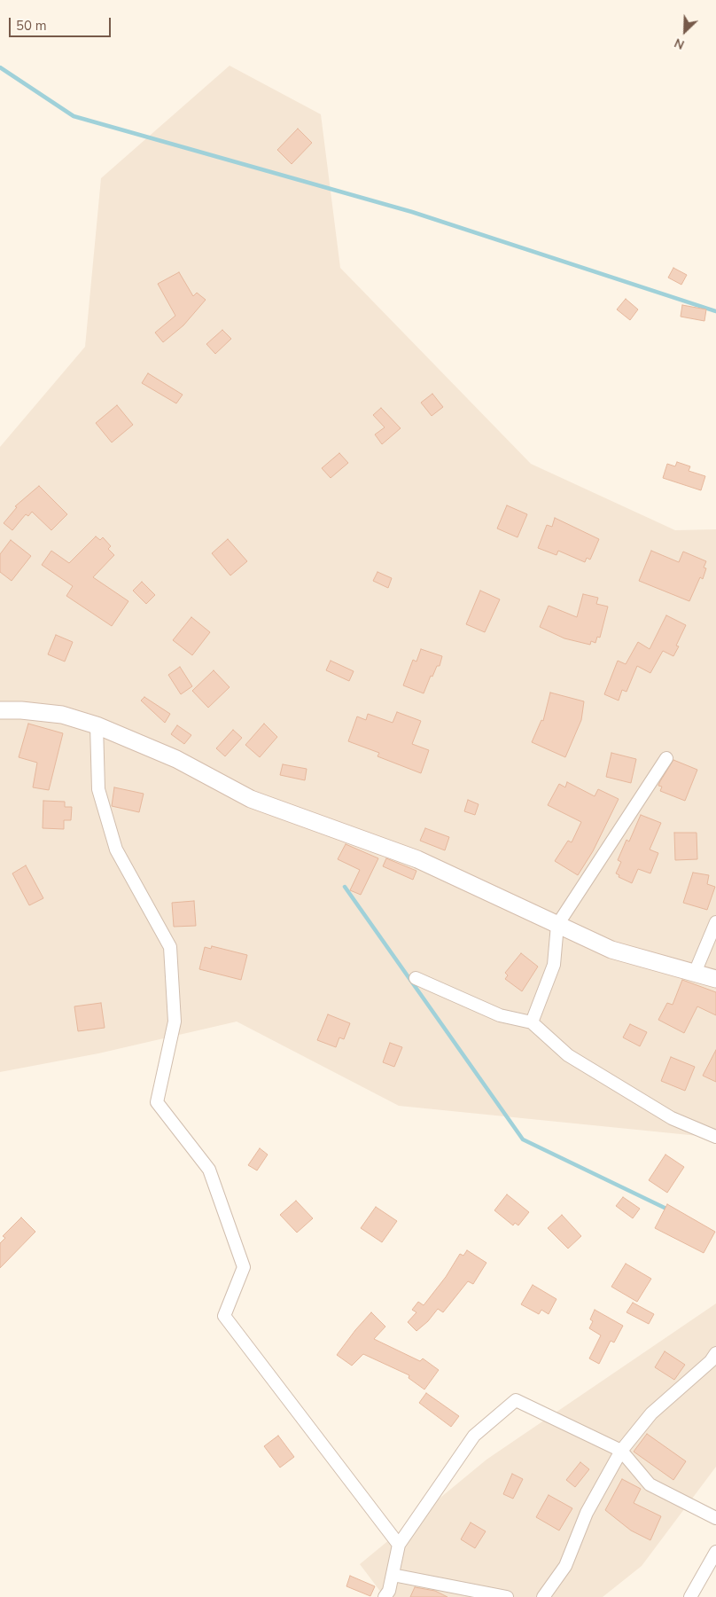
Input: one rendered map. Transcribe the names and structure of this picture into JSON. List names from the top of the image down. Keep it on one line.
{"scale_bar":"50 m","north":"bottom left"}
